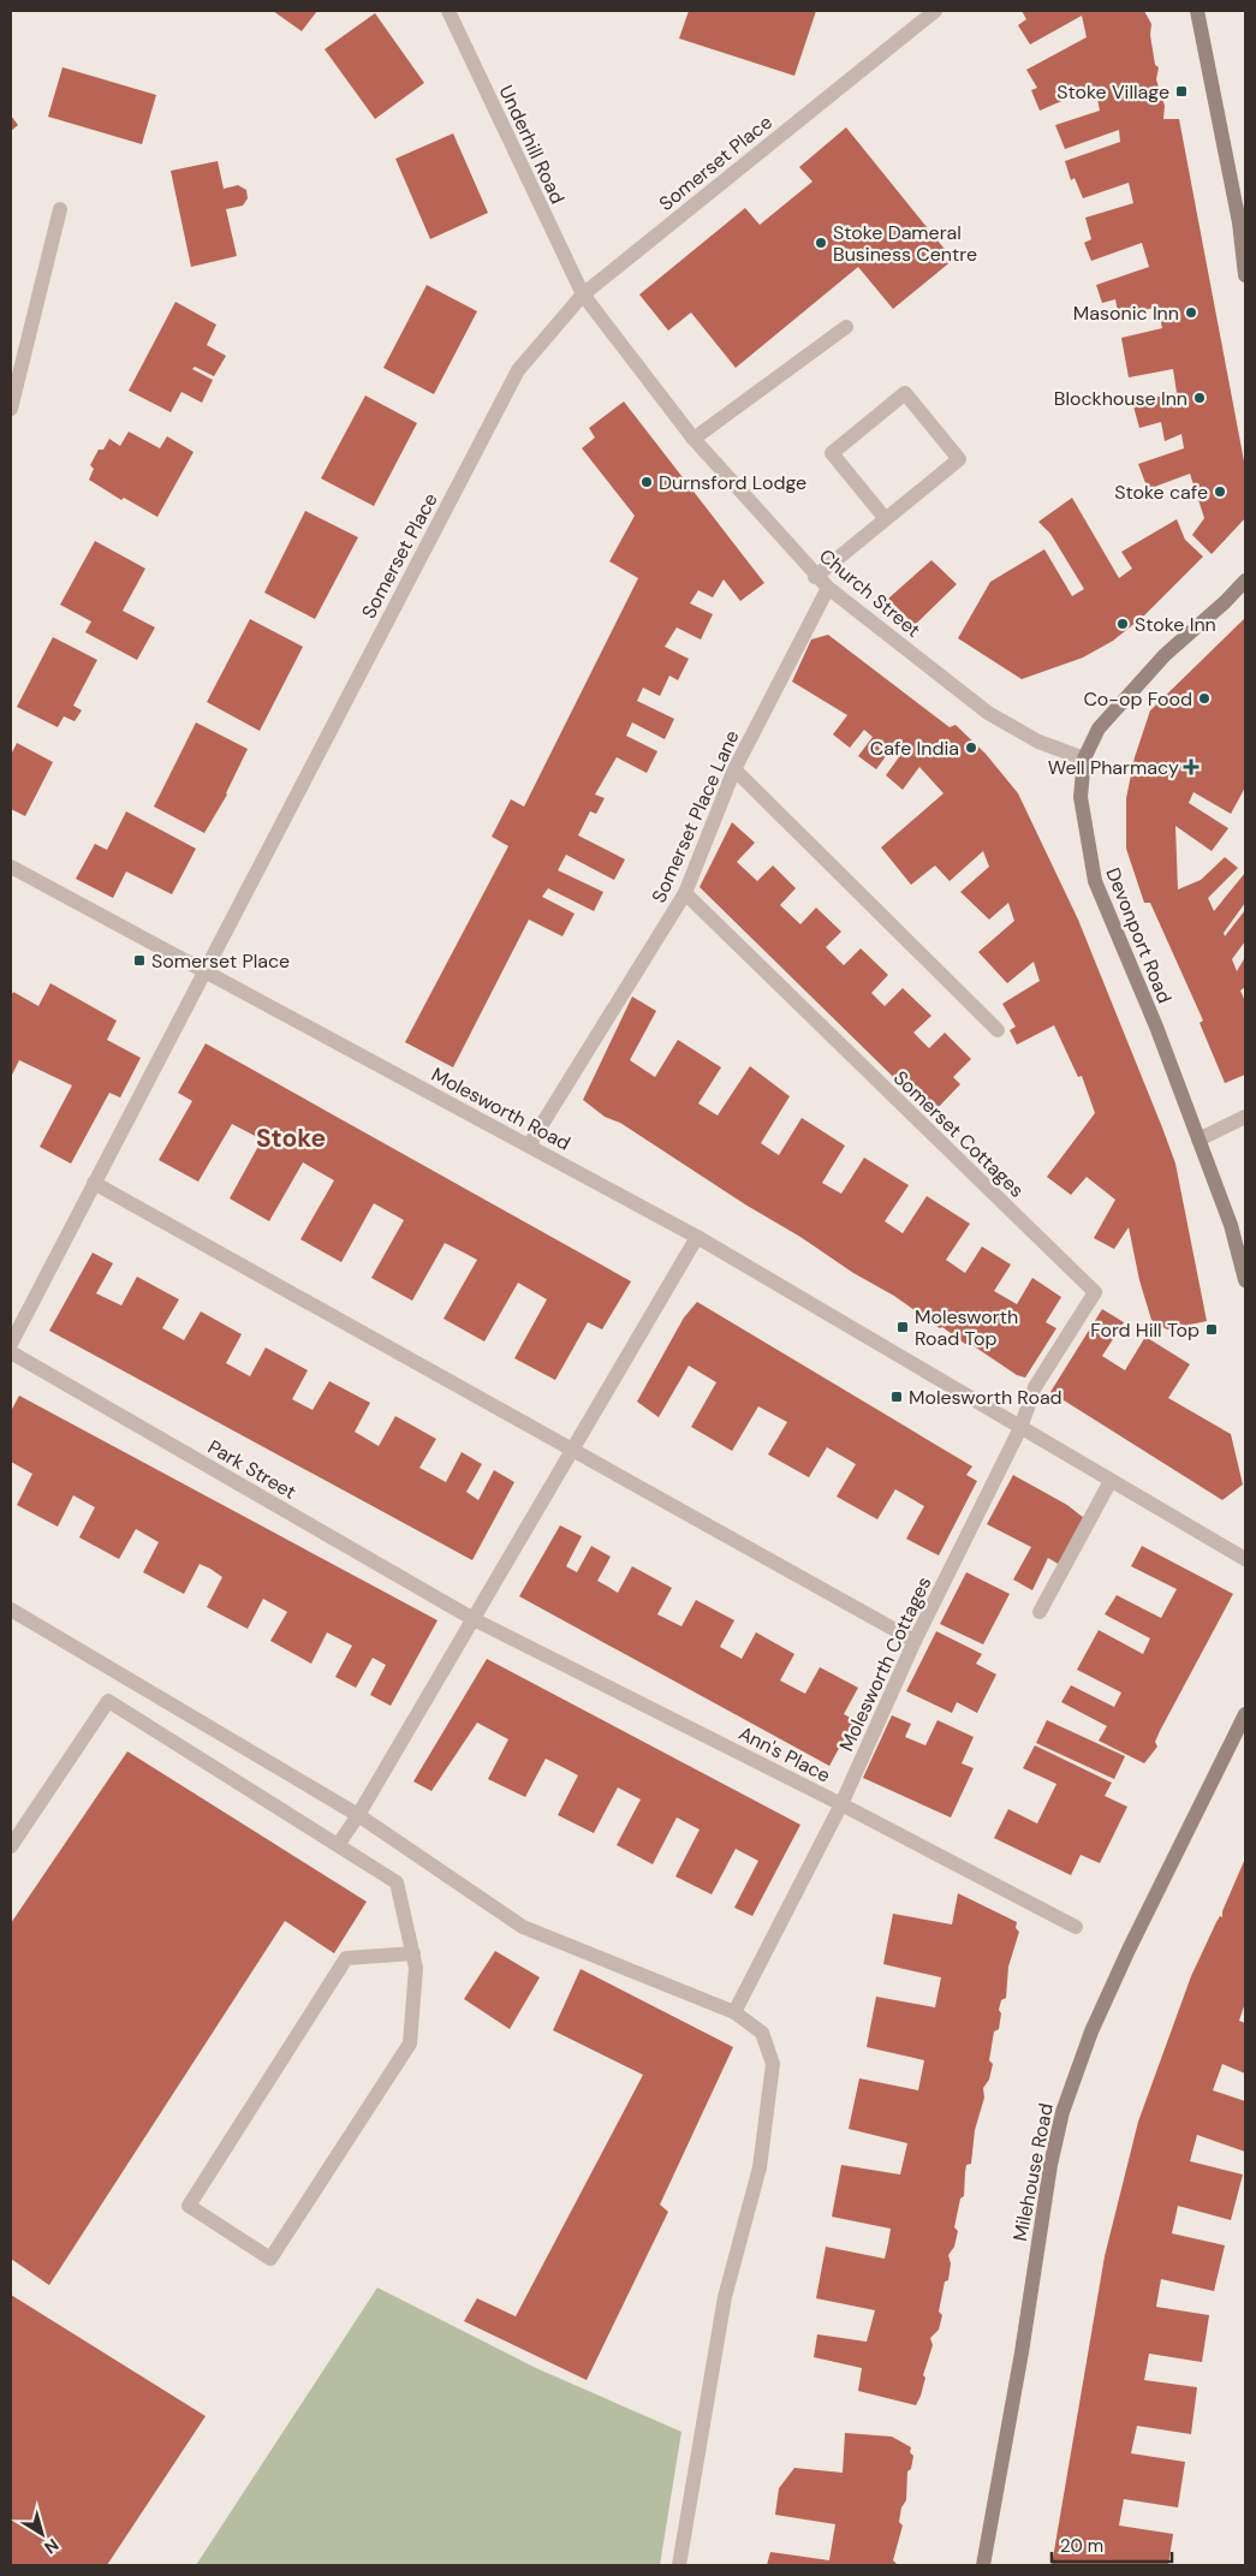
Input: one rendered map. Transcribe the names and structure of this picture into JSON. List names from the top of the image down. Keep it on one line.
{"streets":{"main road":["Devonport Road","Milehouse Road"],"street":["Underhill Road","Somerset Place","Church Street","Somerset Place Lane","Molesworth Road","Somerset Cottages","Park Street","Molesworth Cottages","Ann's Place"]},"crossings":[["Underhill Road","Somerset Place"],["Underhill Road","Church Street"],["Somerset Place","Church Street"],["Somerset Place","Molesworth Road"],["Church Street","Somerset Place Lane"],["Church Street","Devonport Road"],["Somerset Place Lane","Molesworth Road"],["Somerset Place Lane","Somerset Cottages"],["Molesworth Road","Somerset Cottages"],["Molesworth Road","Molesworth Cottages"],["Somerset Cottages","Molesworth Cottages"],["Park Street","Ann's Place"],["Molesworth Cottages","Ann's Place"]],"districts":["Stoke"],"places":{"transit":["Stoke Village","Somerset Place","Molesworth Road Top","Ford Hill Top","Molesworth Road"],"other":["Stoke Dameral Business Centre","Masonic Inn","Blockhouse Inn","Durnsford Lodge","Stoke cafe","Stoke Inn","Co-op Food","Cafe India"],"health":["Well Pharmacy"]},"scale_bar":"20 m","north":"bottom right"}
